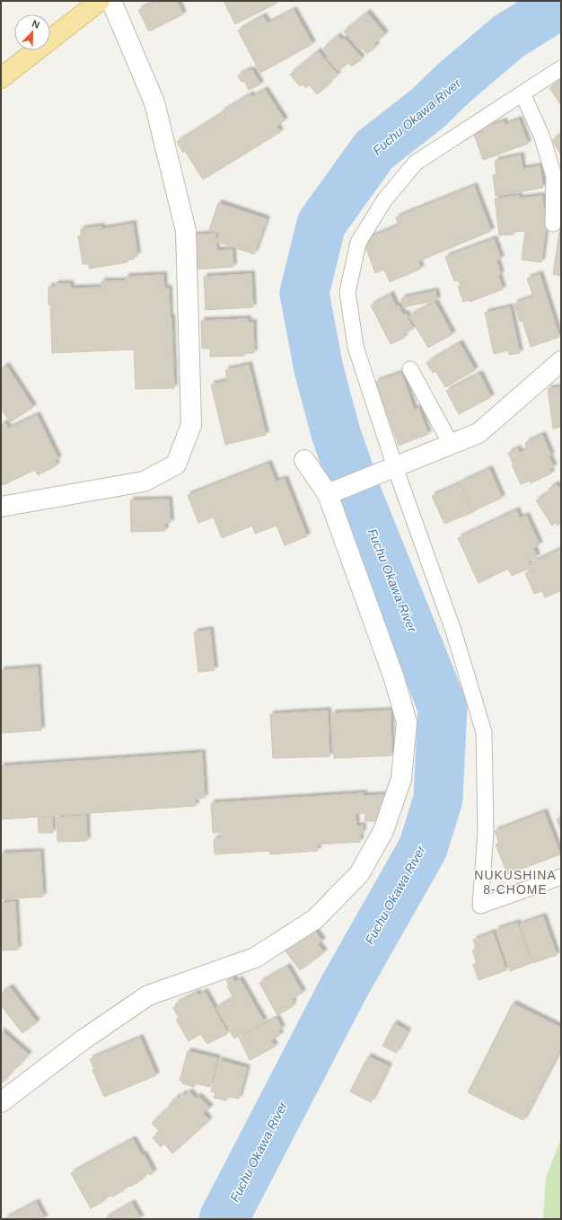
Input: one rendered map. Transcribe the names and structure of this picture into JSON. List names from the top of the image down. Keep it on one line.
{"districts":["NUKUSHINA 8-CHOME"],"water":["Fuchu Okawa River"],"north":"top right"}
